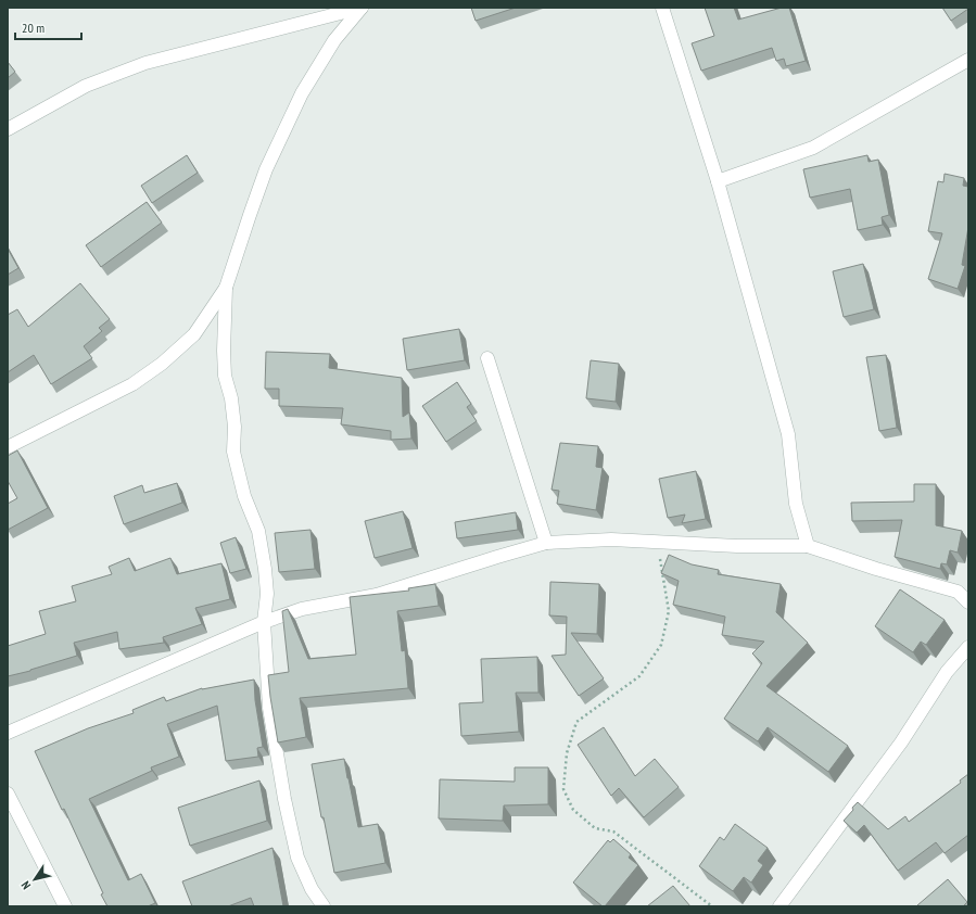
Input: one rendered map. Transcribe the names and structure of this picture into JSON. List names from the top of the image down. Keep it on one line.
{"scale_bar":"20 m","north":"bottom left"}
